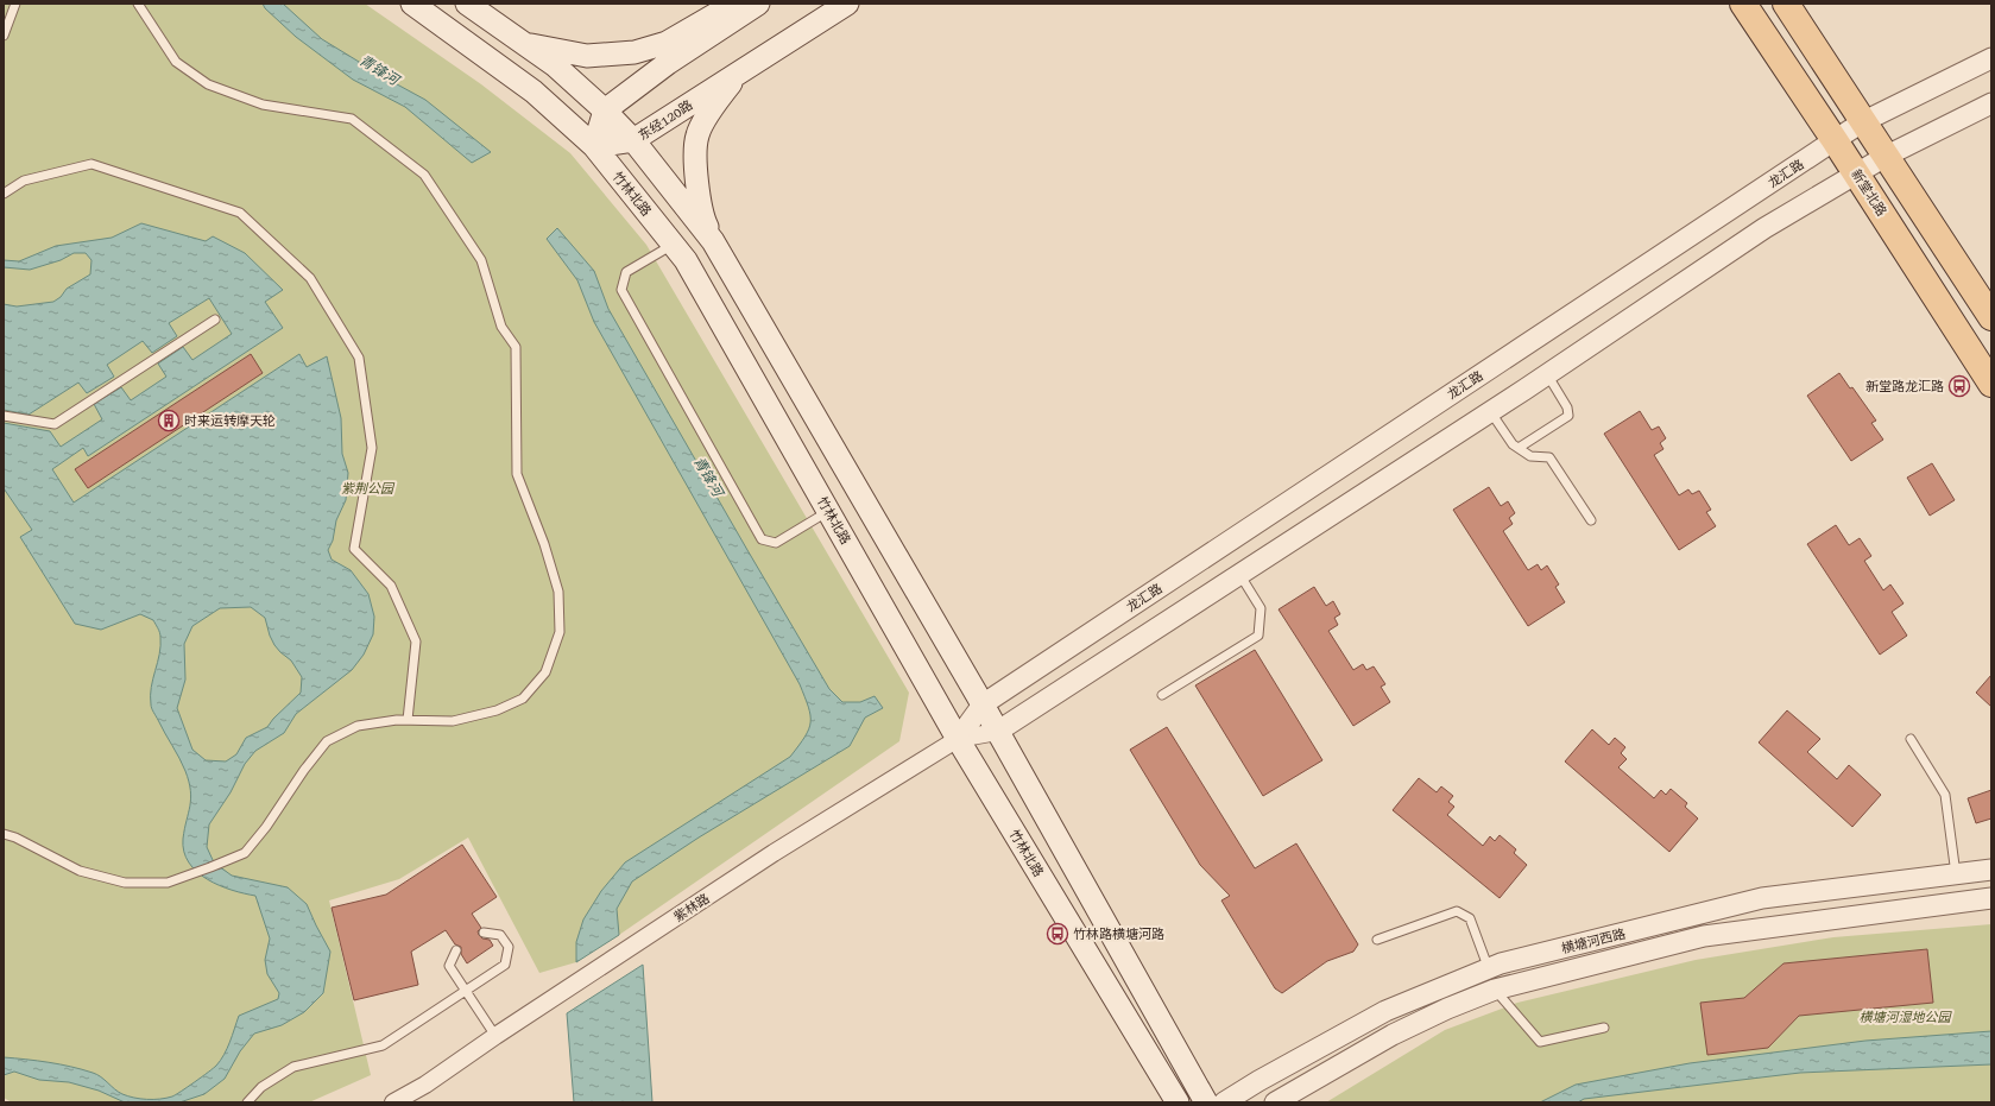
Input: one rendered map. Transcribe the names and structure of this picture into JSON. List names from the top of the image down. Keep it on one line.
{"streets":{"main road":["东经120路","新堂北路","竹林北路"],"street":["龙汇路","紫林路","横塘河西路"]},"crossings":[["东经120路","竹林北路"],["龙汇路","新堂北路"],["龙汇路","竹林北路"],["龙汇路","紫林路"],["竹林北路","紫林路"]],"water":["青锋河"],"parks":["紫荆公园","横塘河湿地公园"],"places":{"bus stop":["新堂路龙汇路","竹林路横塘河路"],"building":["时来运转摩天轮"]}}
